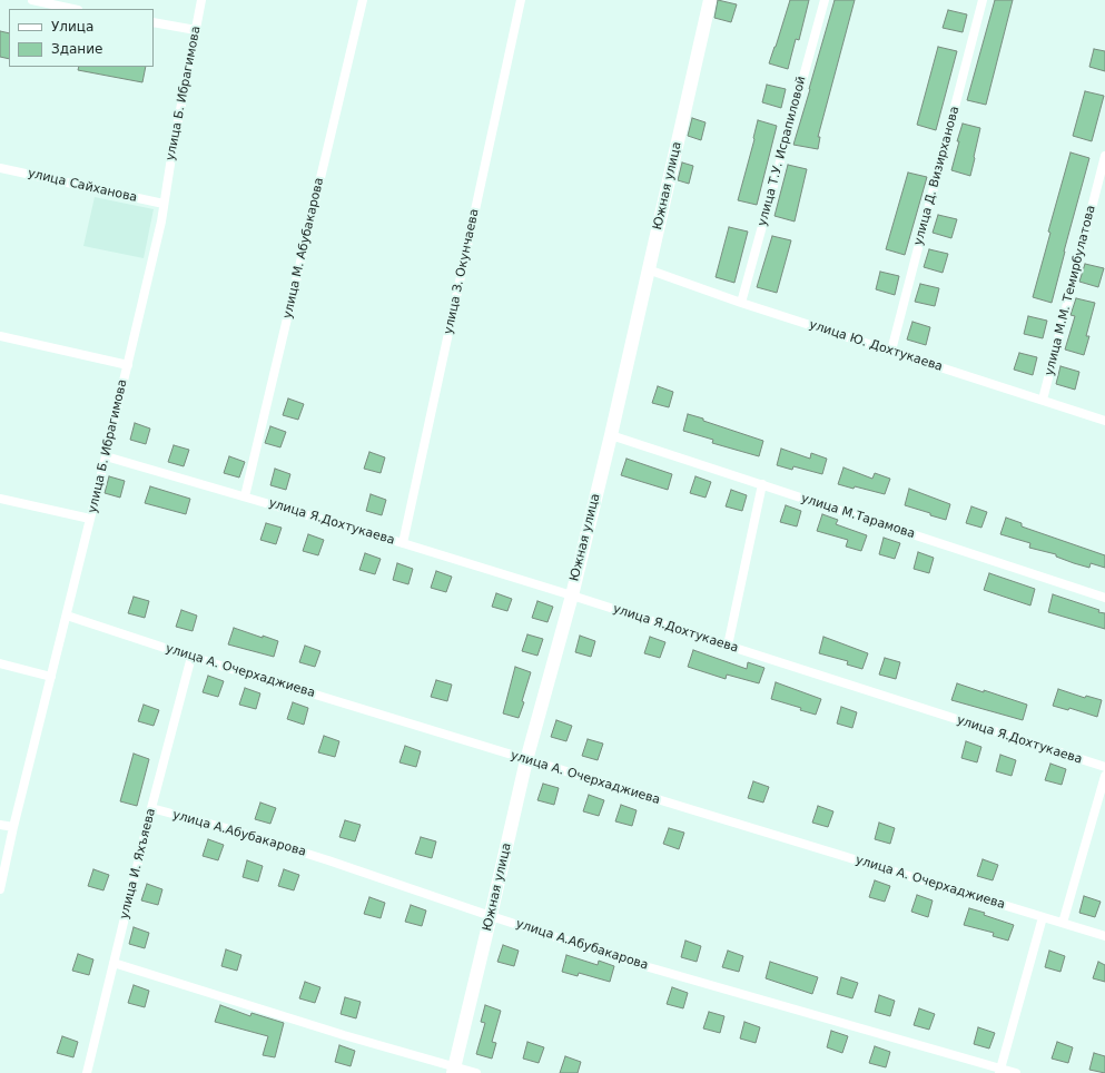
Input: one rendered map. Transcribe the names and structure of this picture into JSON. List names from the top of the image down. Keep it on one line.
{"streets":{"main road":["Южная улица"],"street":["улица Б. Ибрагимова","улица Т.У. Исрапиловой","улица Д. Визирханова","улица Сайханова","улица М. Абубакарова","улица З. Окунчаева","улица М.М. Темирбулатова","улица Ю. Дохтукаева","улица М.Тарамова","улица Я.Дохтукаева","улица А. Очерхаджиева","улица А.Абубакарова","улица И. Яхъяева"]},"crossings":[["улица Б. Ибрагимова","улица Сайханова"],["улица Б. Ибрагимова","улица Я.Дохтукаева"],["улица Б. Ибрагимова","улица А. Очерхаджиева"],["улица Т.У. Исрапиловой","улица Ю. Дохтукаева"],["улица Д. Визирханова","улица Ю. Дохтукаева"],["Южная улица","улица Ю. Дохтукаева"],["Южная улица","улица М.Тарамова"],["Южная улица","улица Я.Дохтукаева"],["Южная улица","улица А. Очерхаджиева"],["Южная улица","улица А.Абубакарова"],["улица М. Абубакарова","улица Я.Дохтукаева"],["улица З. Окунчаева","улица Я.Дохтукаева"],["улица М.М. Темирбулатова","улица Ю. Дохтукаева"],["улица А. Очерхаджиева","улица И. Яхъяева"],["улица А.Абубакарова","улица И. Яхъяева"]],"legend":["Улица","Здание"]}
